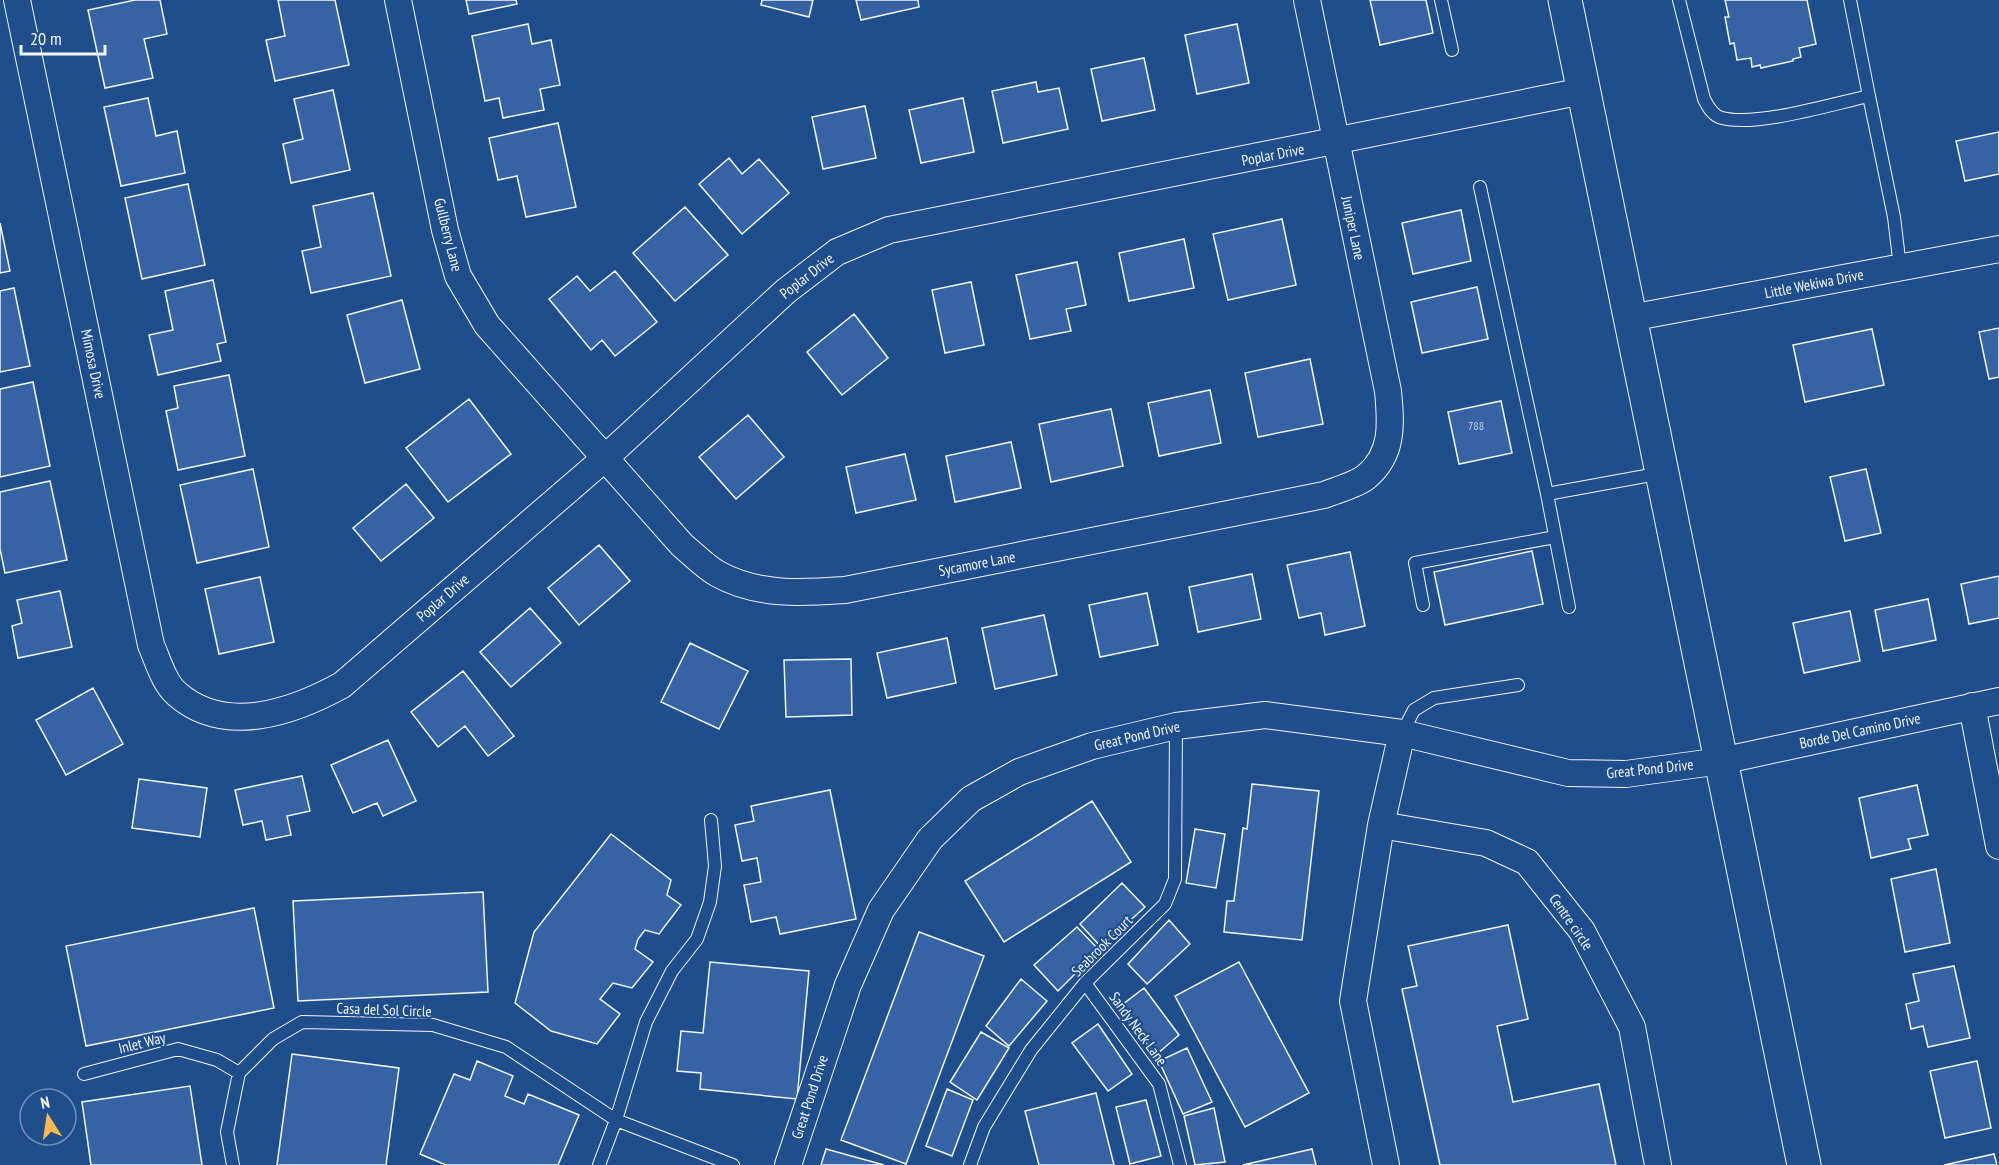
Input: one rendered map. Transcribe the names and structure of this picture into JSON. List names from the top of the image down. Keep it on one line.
{"streets":{"street":["Poplar Drive","Juniper Lane","Gullberry Lane","Little Wekiwa Drive","Mimosa Drive","Sycamore Lane","Borde Del Camino Drive","Great Pond Drive","Centre circle"],"lane":["Seabrook Court","Casa del Sol Circle","Sandy Neck Lane","Inlet Way"]},"crossings":[["Poplar Drive","Juniper Lane"],["Poplar Drive","Gullberry Lane"],["Poplar Drive","Mimosa Drive"],["Poplar Drive","Sycamore Lane"],["Juniper Lane","Sycamore Lane"],["Gullberry Lane","Sycamore Lane"],["Borde Del Camino Drive","Great Pond Drive"],["Great Pond Drive","Seabrook Court"],["Seabrook Court","Sandy Neck Lane"],["Casa del Sol Circle","Inlet Way"]],"house_numbers":["788"],"scale_bar":"20 m","north":"top"}
